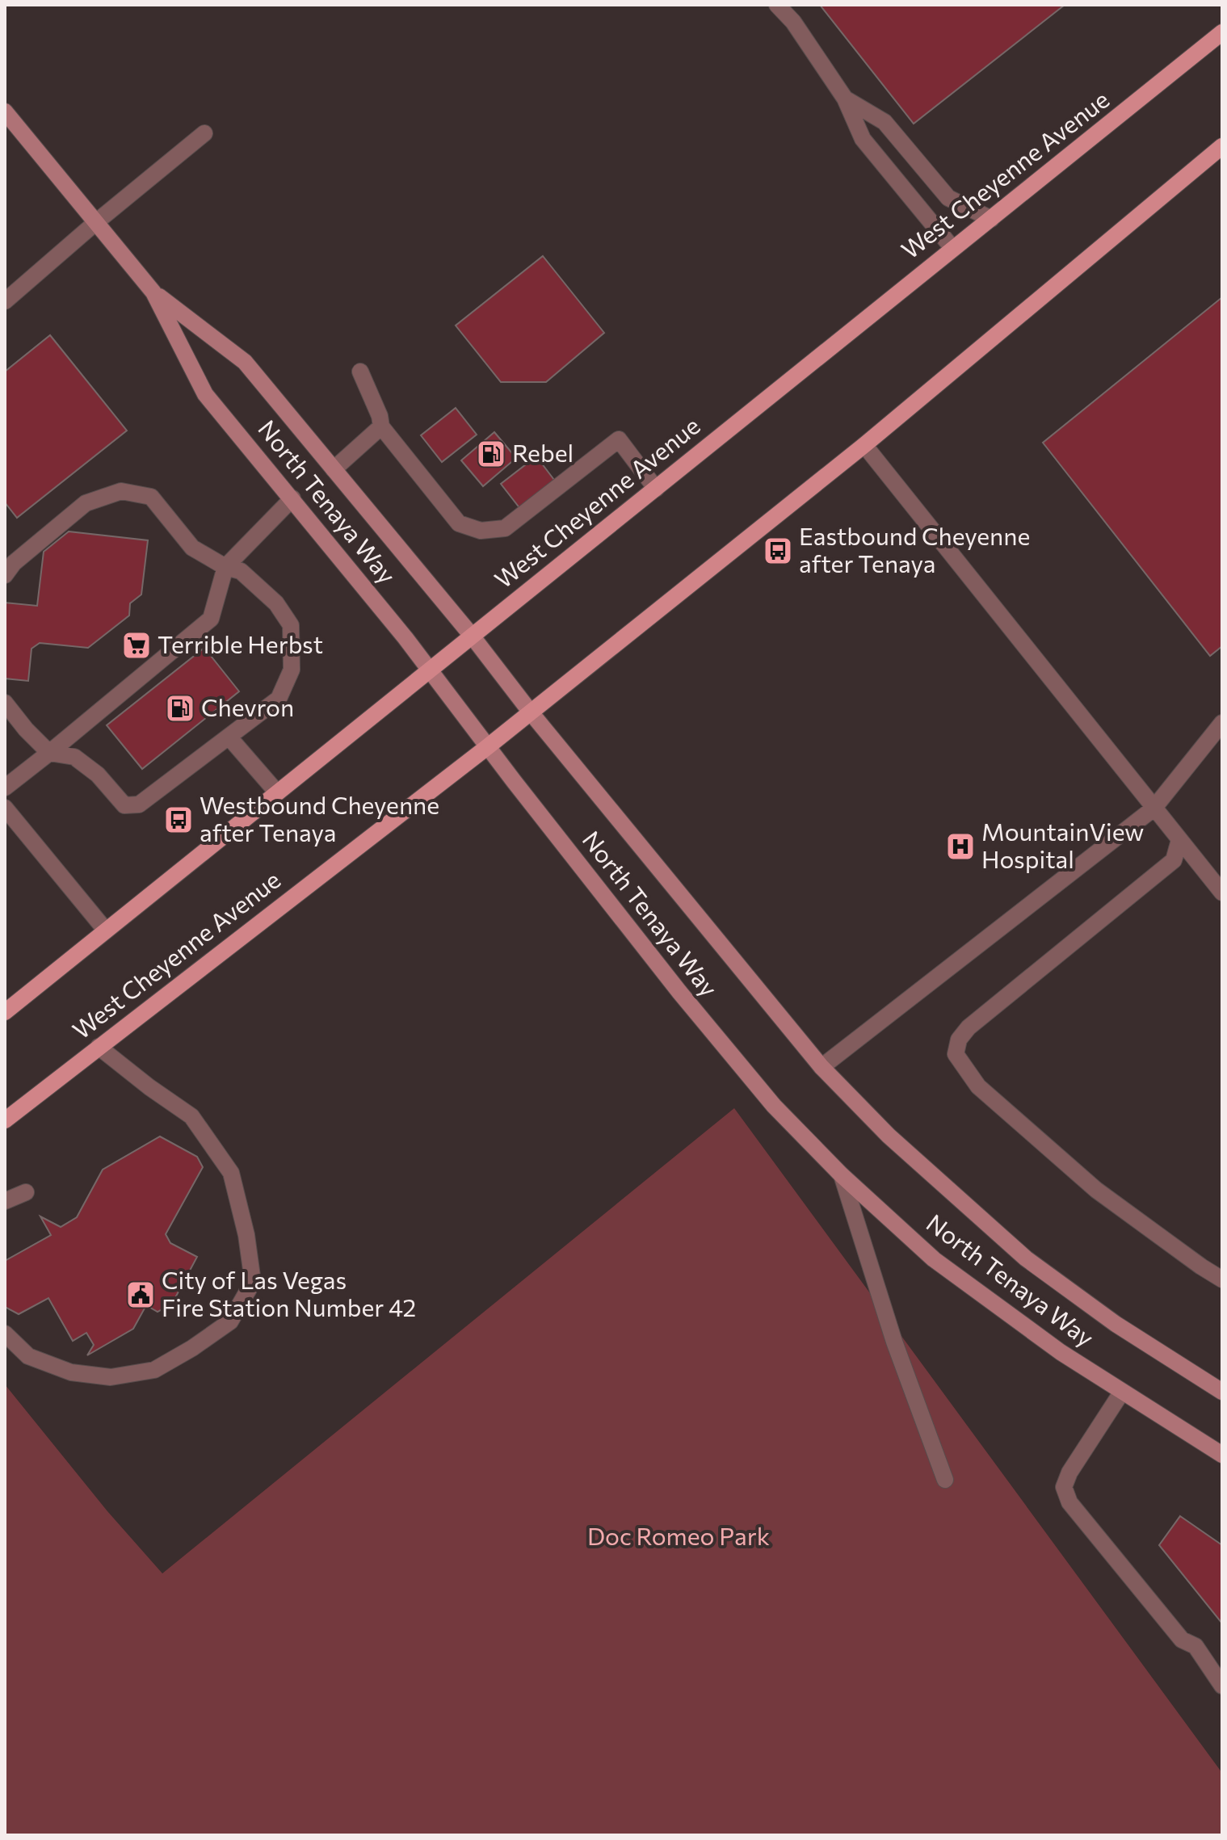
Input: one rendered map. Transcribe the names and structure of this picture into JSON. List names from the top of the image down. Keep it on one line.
{"streets":{"main road":["West Cheyenne Avenue","North Tenaya Way"]},"crossings":[["West Cheyenne Avenue","North Tenaya Way"]],"parks":["Doc Romeo Park"],"places":{"fuel station":["Rebel","Chevron"],"bus stop":["Eastbound Cheyenne after Tenaya","Westbound Cheyenne after Tenaya"],"supermarket":["Terrible Herbst"],"hospital":["MountainView Hospital"],"public building":["City of Las Vegas Fire Station Number 42"]}}
